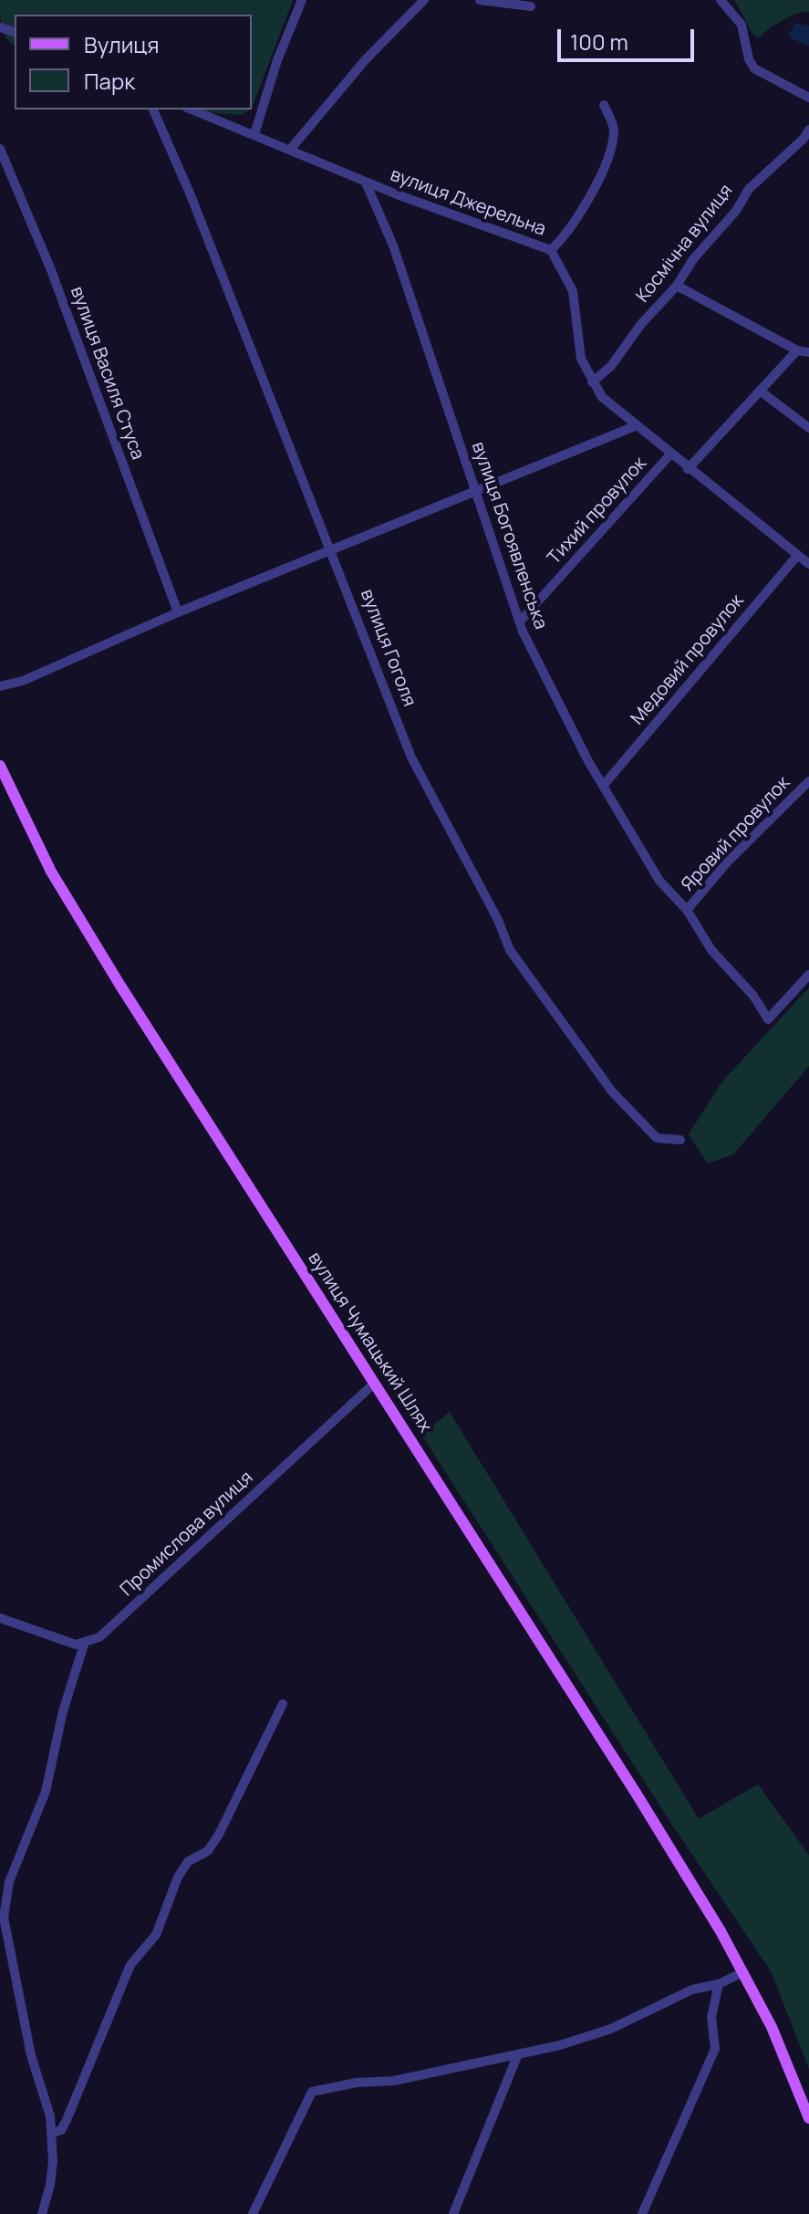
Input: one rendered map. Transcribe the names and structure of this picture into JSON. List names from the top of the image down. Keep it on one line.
{"streets":{"main road":["вулиця Чумацький Шлях"],"street":["вулиця Джерельна","Космічна вулиця","вулиця Василя Стуса","Тихий провулок","вулиця Богоявленська","вулиця Гоголя","Медовий провулок","Яровий провулок","Промислова вулиця"]},"crossings":[["вулиця Джерельна","Космічна вулиця"],["вулиця Джерельна","Тихий провулок"],["вулиця Джерельна","вулиця Богоявленська"],["вулиця Джерельна","Медовий провулок"],["Тихий провулок","вулиця Богоявленська"],["вулиця Богоявленська","Медовий провулок"],["вулиця Богоявленська","Яровий провулок"],["вулиця Чумацький Шлях","Промислова вулиця"]],"legend":["Вулиця","Парк"],"scale_bar":"100 m"}
